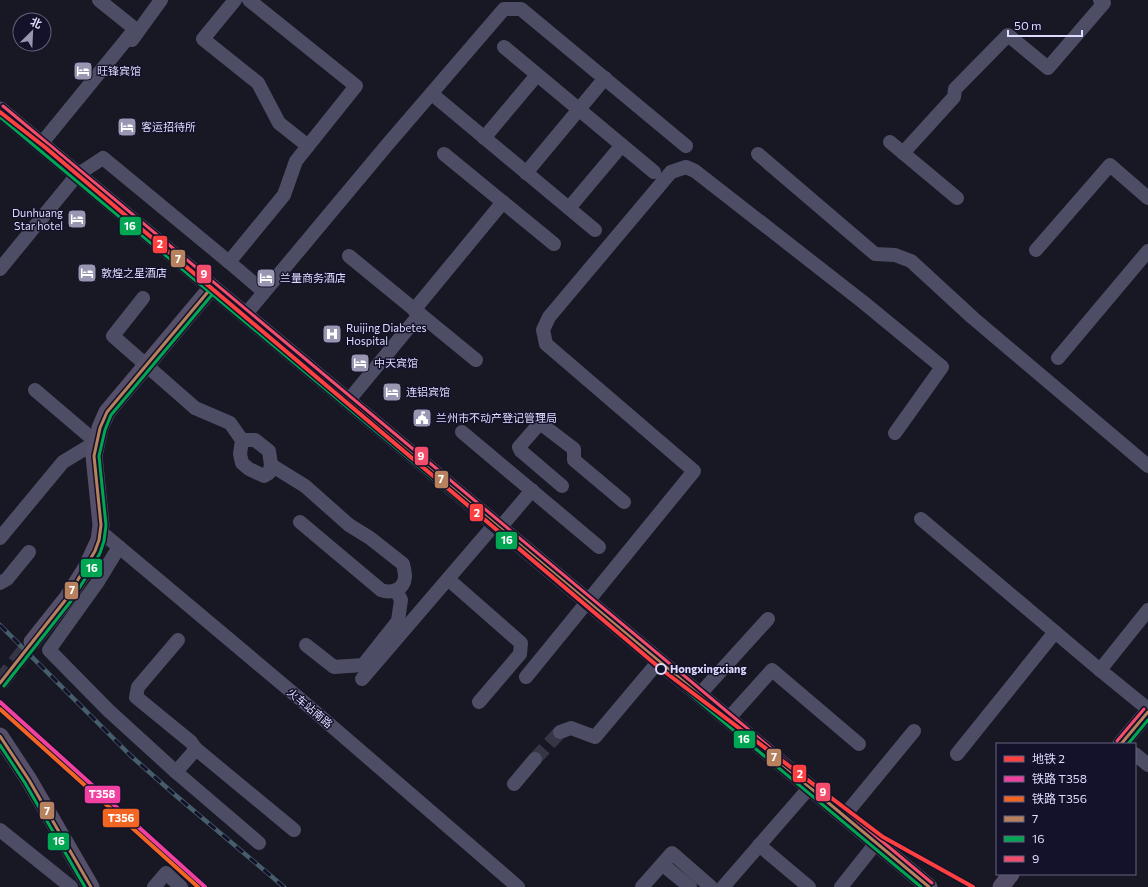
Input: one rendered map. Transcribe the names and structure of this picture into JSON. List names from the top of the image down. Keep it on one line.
{"streets":{"street":["火车站南路"]},"places":{"hotel":["旺锋宾馆","客运招待所","Dunhuang Star hotel","敦煌之星酒店","兰量商务酒店","中天宾馆","连铝宾馆"],"hospital":["Ruijing Diabetes Hospital"],"public building":["兰州市不动产登记管理局"],"other":["Hongxingxiang"]},"lines":["transit line 9","transit line 7","metro line 2","transit line 16","rail line T358","rail line T356"],"legend":["地铁 2","铁路 T358","铁路 T356","7","16","9"],"scale_bar":"50 m","north":"top right"}
